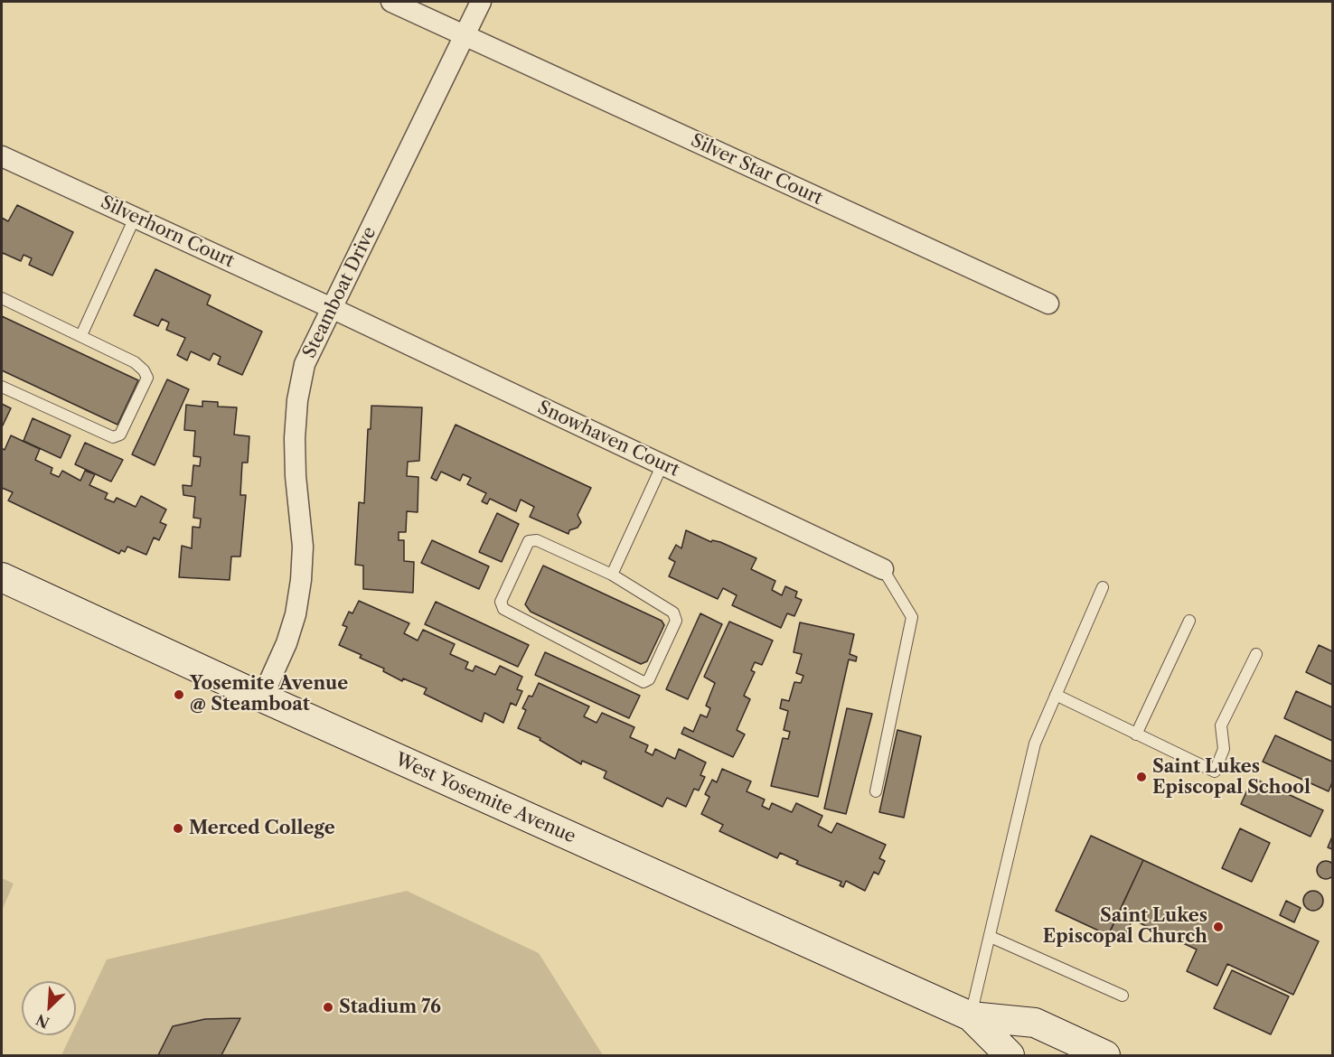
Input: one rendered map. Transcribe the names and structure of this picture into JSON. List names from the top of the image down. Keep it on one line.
{"streets":{"main road":["West Yosemite Avenue"],"street":["Silver Star Court","Silverhorn Court","Steamboat Drive","Snowhaven Court"]},"crossings":[["Silver Star Court","Steamboat Drive"],["Silverhorn Court","Steamboat Drive"],["Silverhorn Court","Snowhaven Court"],["Steamboat Drive","Snowhaven Court"],["Steamboat Drive","West Yosemite Avenue"]],"places":["Yosemite Avenue @ Steamboat","Saint Lukes Episcopal School","Merced College","Saint Lukes Episcopal Church","Stadium 76"],"north":"bottom left"}
